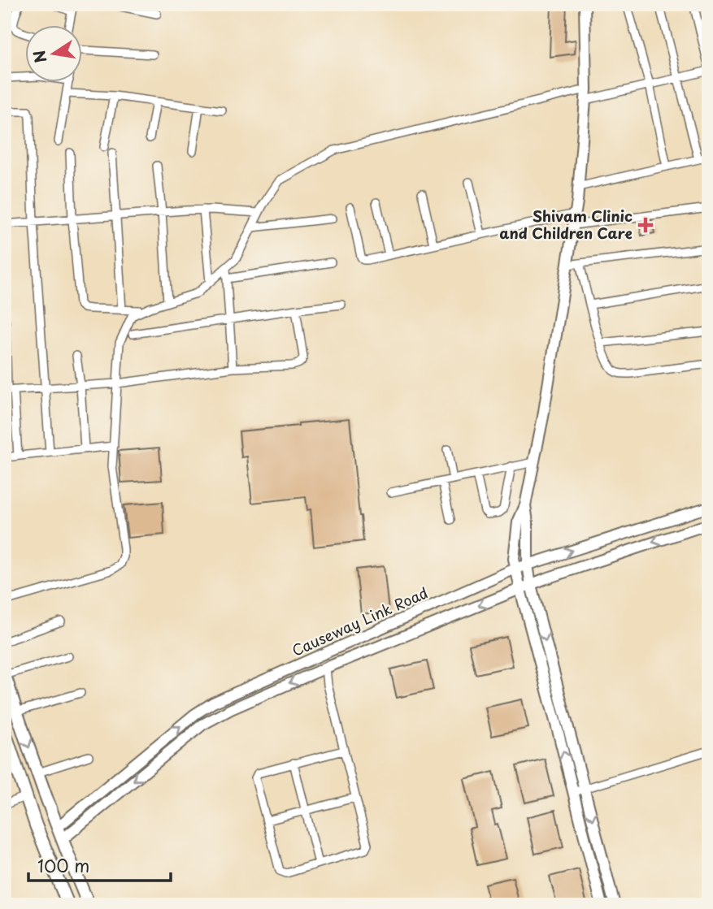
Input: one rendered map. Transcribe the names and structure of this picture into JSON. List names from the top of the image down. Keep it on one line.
{"streets":{"main road":["Causeway Link Road"]},"places":{"health":["Shivam Clinic and Children Care"]},"scale_bar":"100 m","north":"left"}
